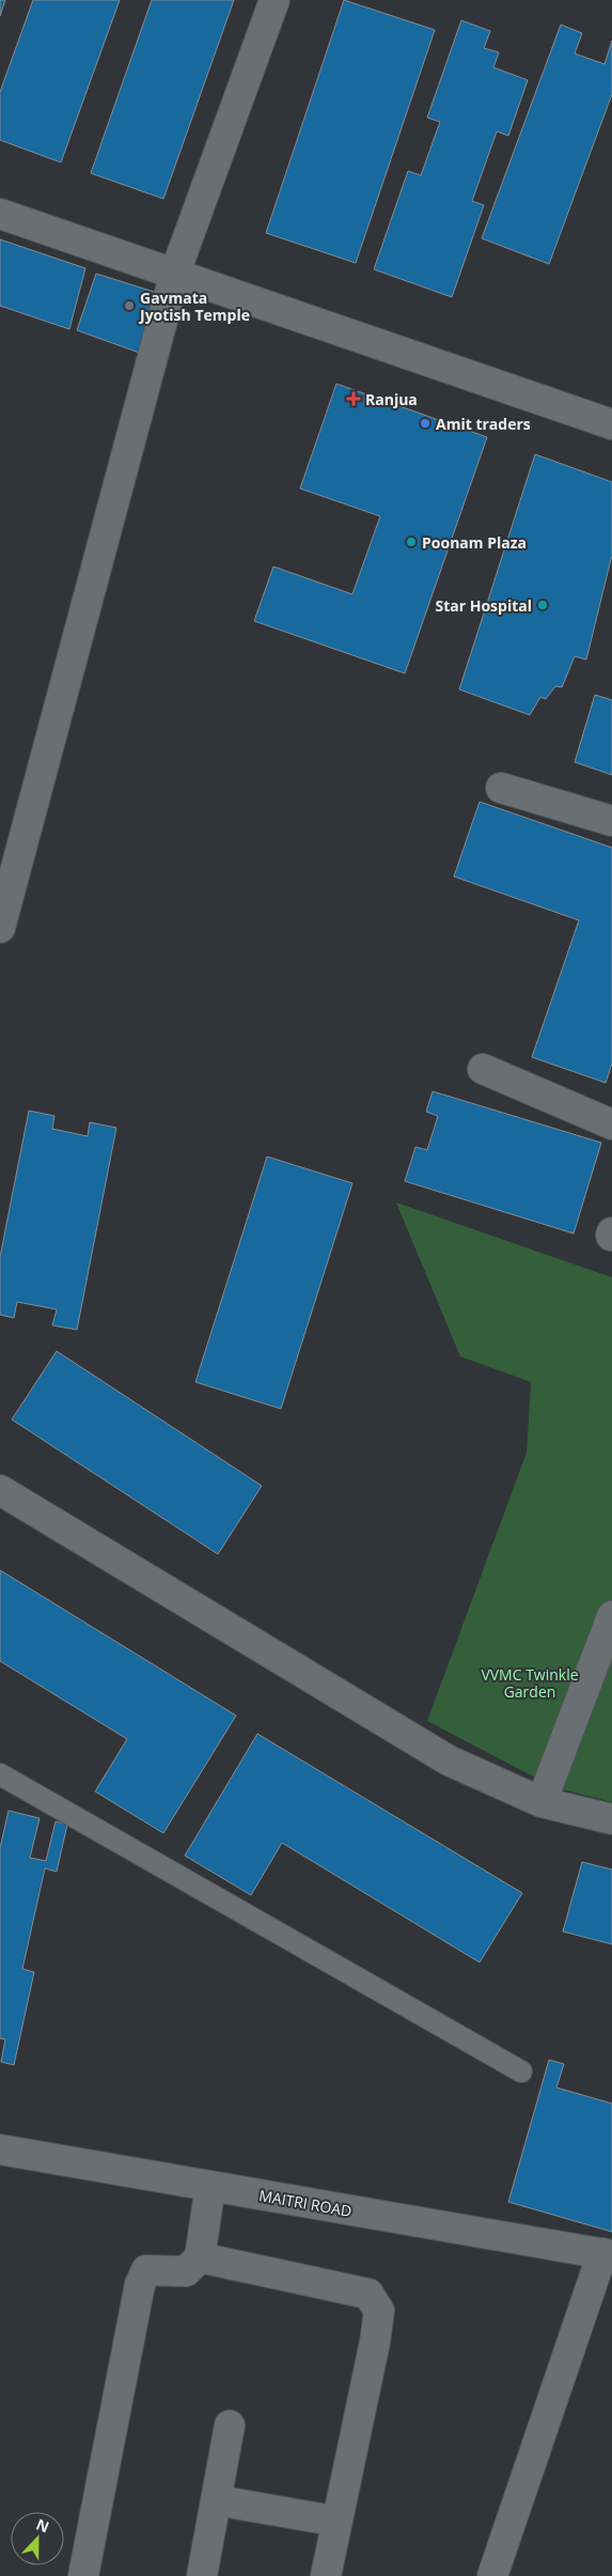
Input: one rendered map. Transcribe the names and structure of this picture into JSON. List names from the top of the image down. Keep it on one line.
{"streets":{"street":["MAITRI ROAD"]},"parks":["VVMC Twinkle Garden"],"places":{"other":["Gavmata Jyotish Temple","Amit traders","Poonam Plaza","Star Hospital"],"health":["Ranjua"]},"north":"top"}
